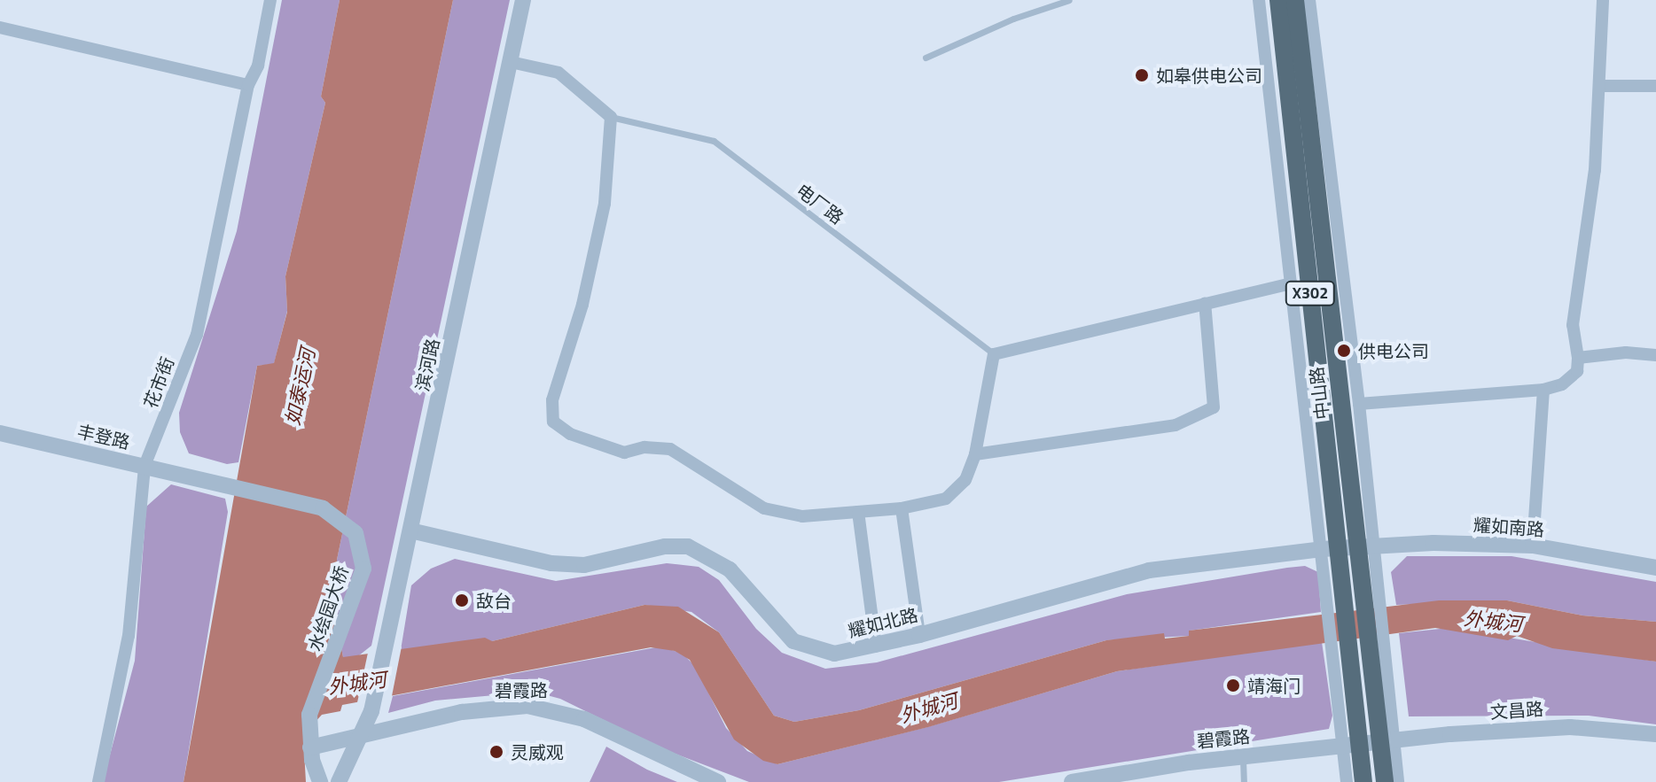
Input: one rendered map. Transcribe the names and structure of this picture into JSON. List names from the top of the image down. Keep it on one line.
{"streets":{"main road":["X302","中山路"],"street":["滨河路","花市街","丰登路","耀如南路","水绘园大桥","耀如北路","碧霞路","文昌路"],"lane":["电厂路"]},"crossings":[["滨河路","耀如北路"],["滨河路","碧霞路"],["花市街","丰登路"],["中山路","耀如南路"],["中山路","耀如北路"],["中山路","碧霞路"],["中山路","文昌路"],["丰登路","水绘园大桥"],["耀如南路","耀如北路"],["水绘园大桥","碧霞路"],["碧霞路","文昌路"]],"water":["如泰运河","外城河"],"places":["如皋供电公司","供电公司","敌台","靖海门","灵威观"]}
